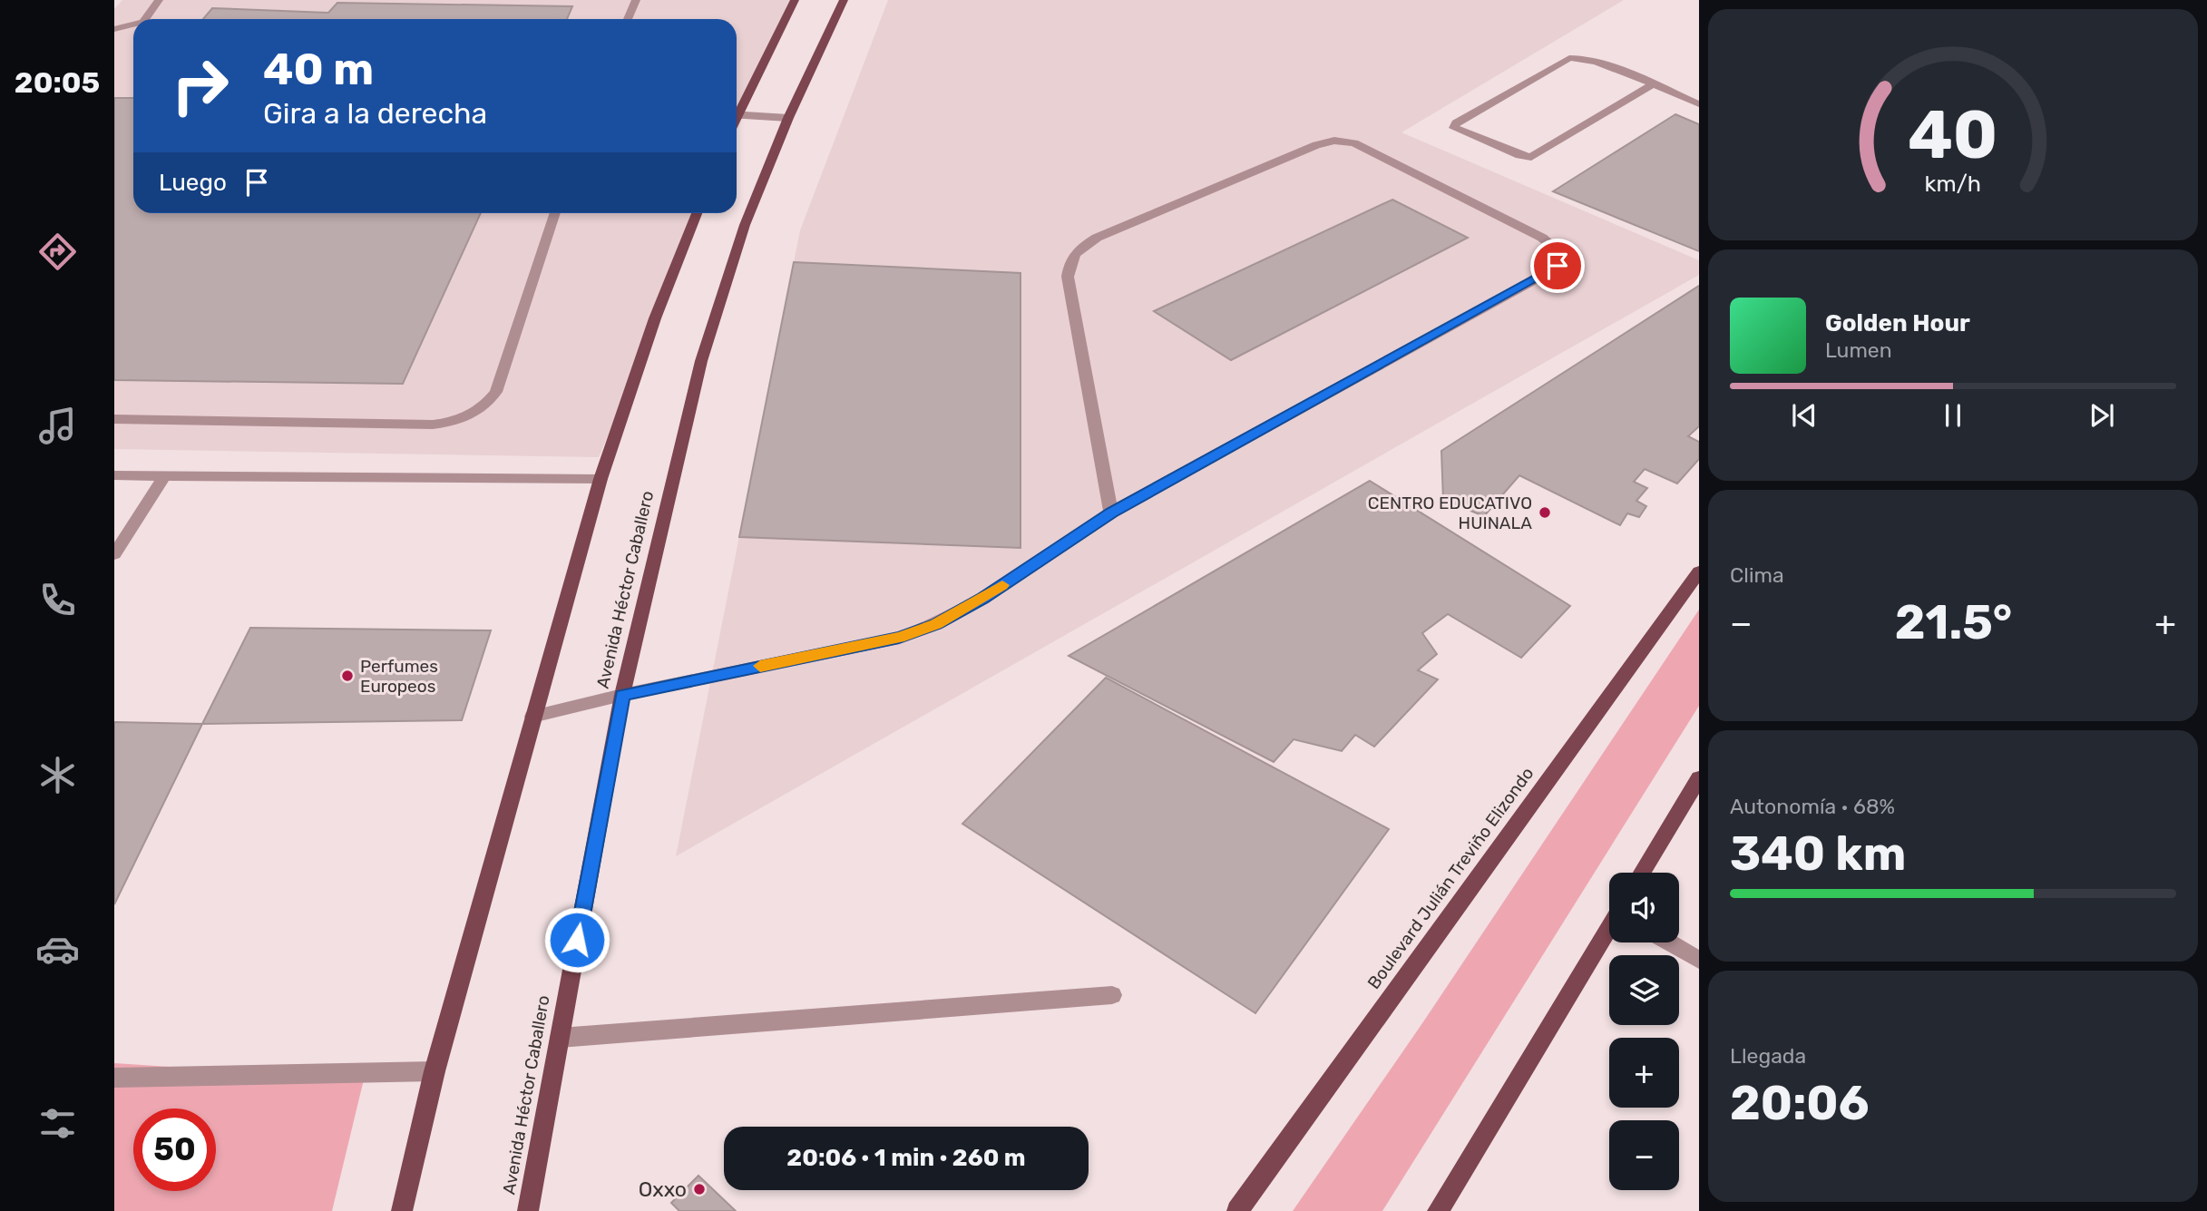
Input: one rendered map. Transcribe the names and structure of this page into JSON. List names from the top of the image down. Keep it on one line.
{"streets":{"main road":["Avenida Héctor Caballero","Boulevard Julián Treviño Elizondo"]},"places":["CENTRO EDUCATIVO HUINALA","Perfumes Europeos","Oxxo"],"page":{"tabs":"20:05","turn":["40 m","Gira a la derecha"],"then":"Luego","song":["Golden Hour","Lumen"],"tile":["Clima",["Autonomía · 68%","340 km"],["Llegada","20:06"]],"heat":["−","21.5°","+"],"map_buttons":["+","−"],"limit":"50","trip":"20:06 · 1 min · 260 m","gauge":["40","km/h"]}}
